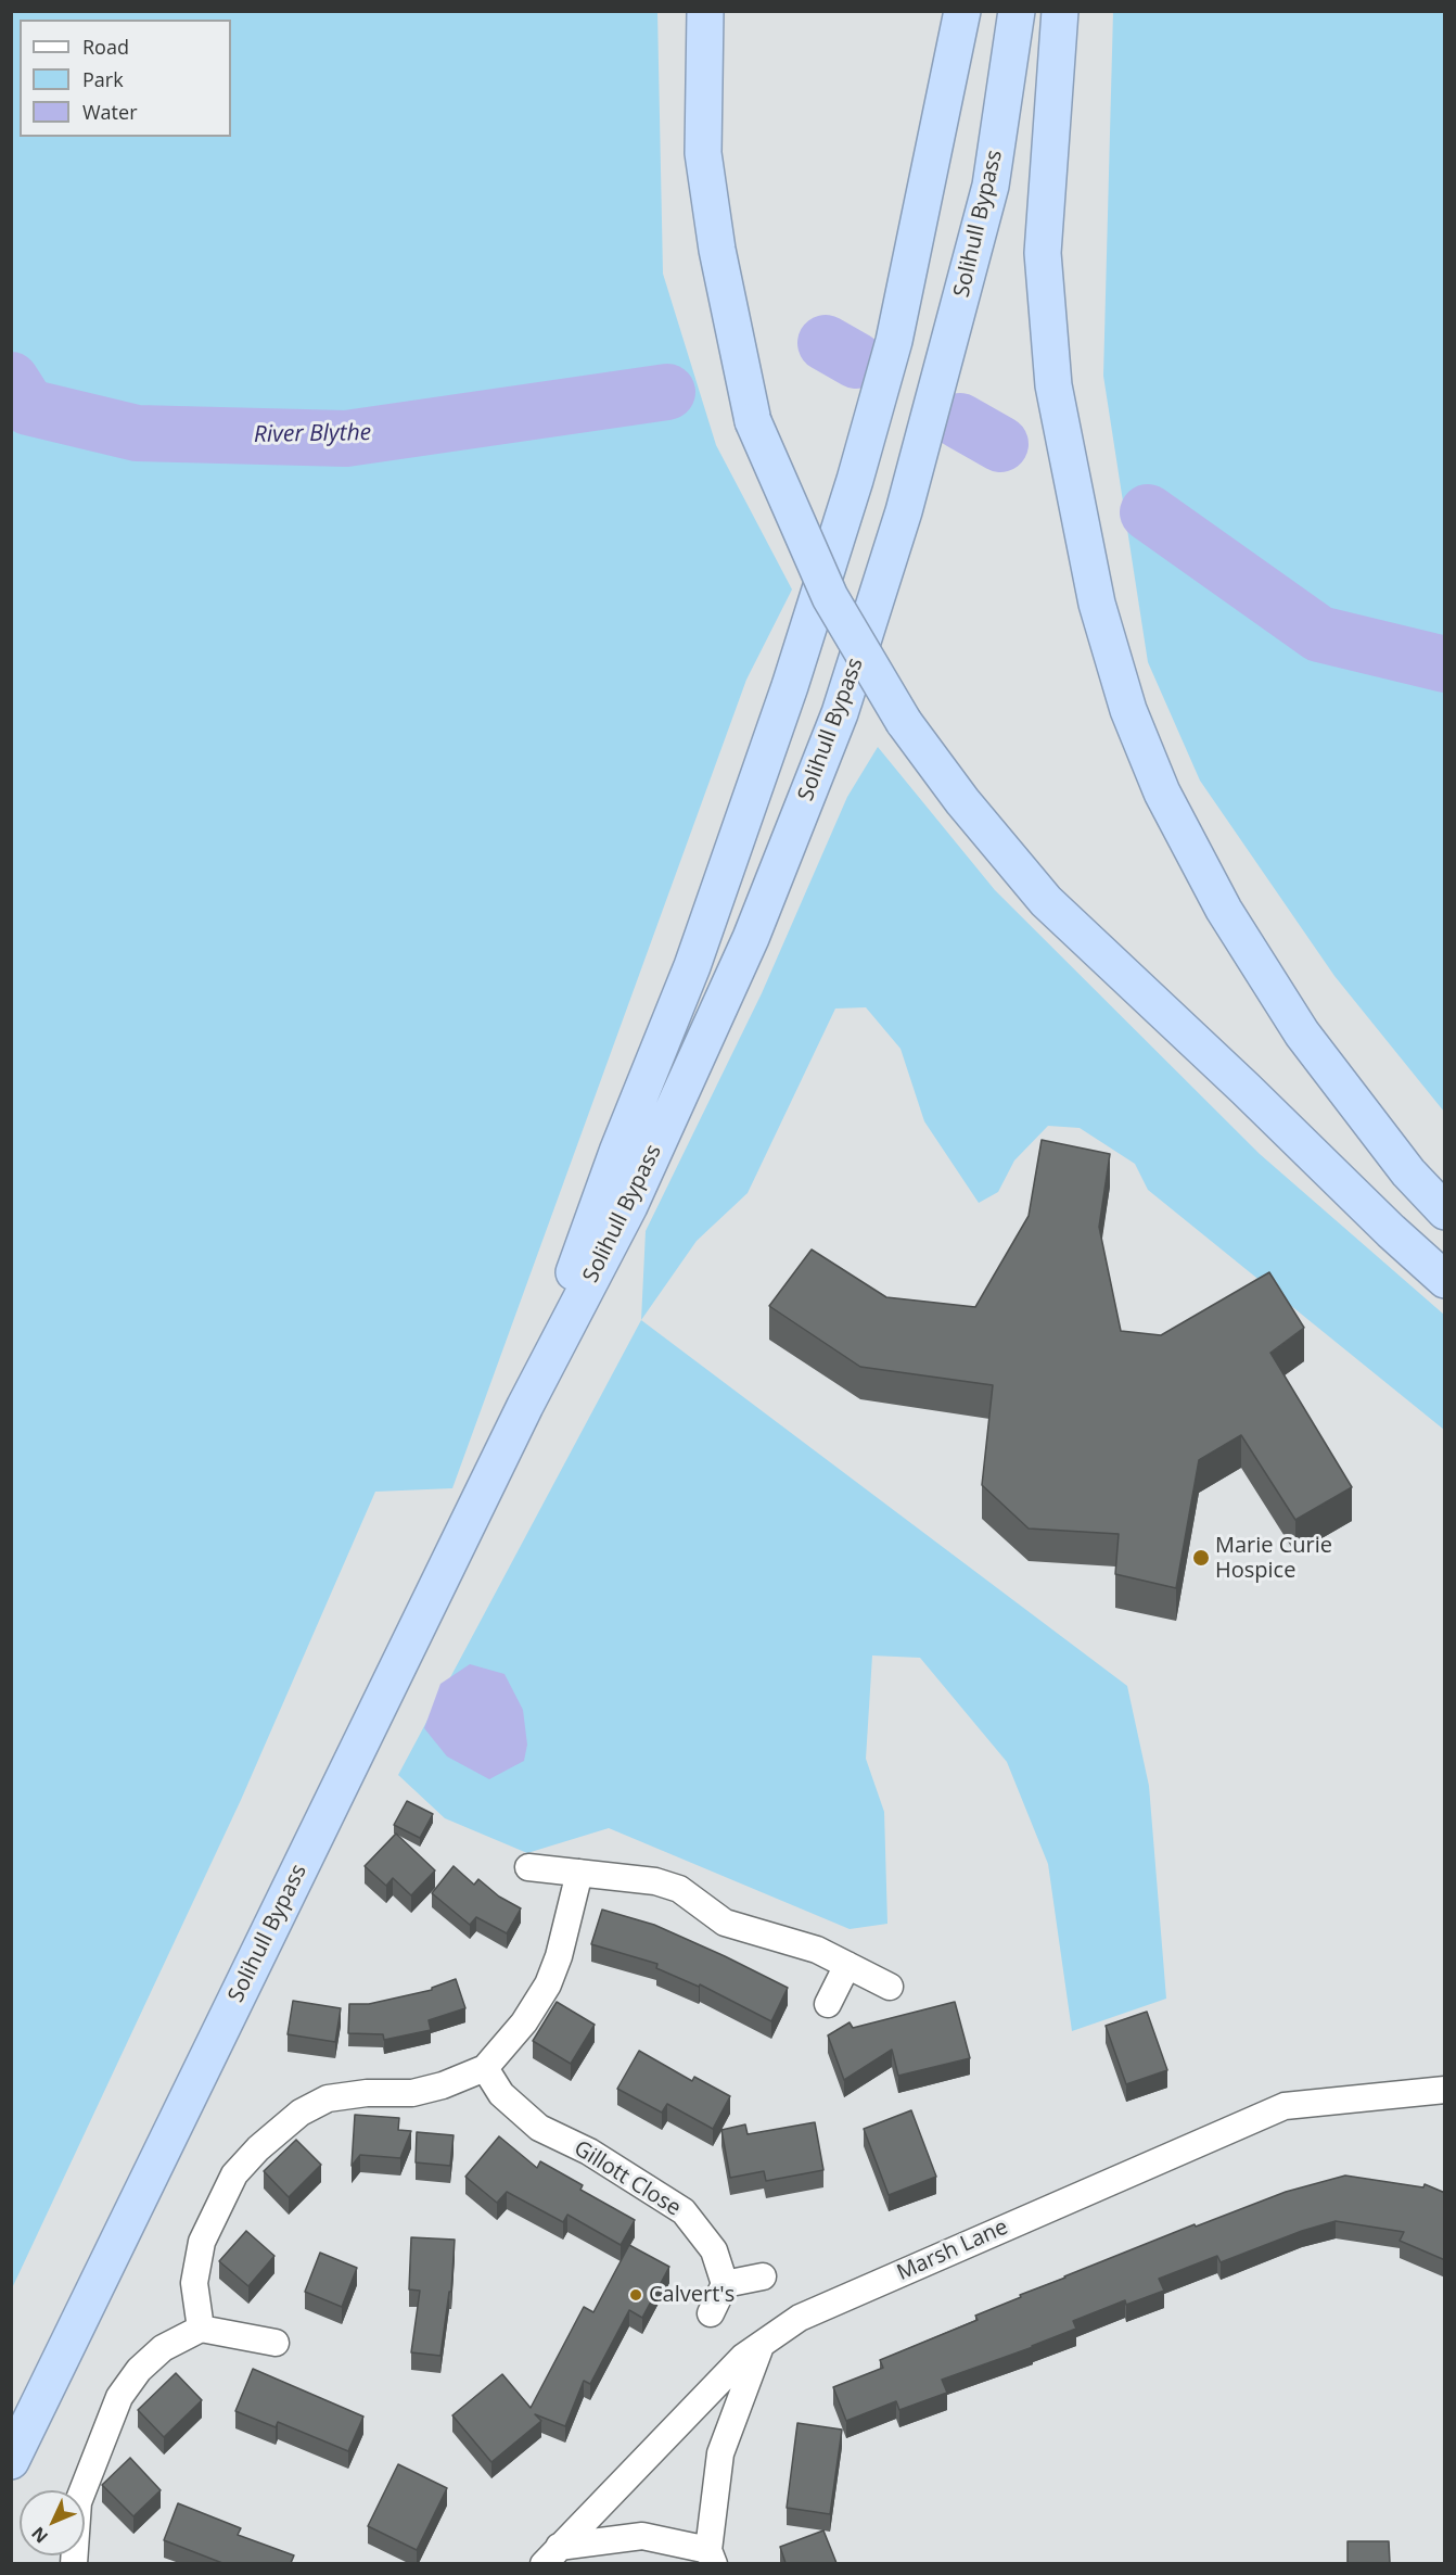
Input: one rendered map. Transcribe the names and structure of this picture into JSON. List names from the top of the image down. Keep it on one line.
{"streets":{"highway":["Solihull Bypass"],"street":["Gillott Close","Marsh Lane"]},"water":["River Blythe"],"places":["Marie Curie Hospice","Calvert's"],"legend":["Road","Park","Water"],"north":"bottom left"}
